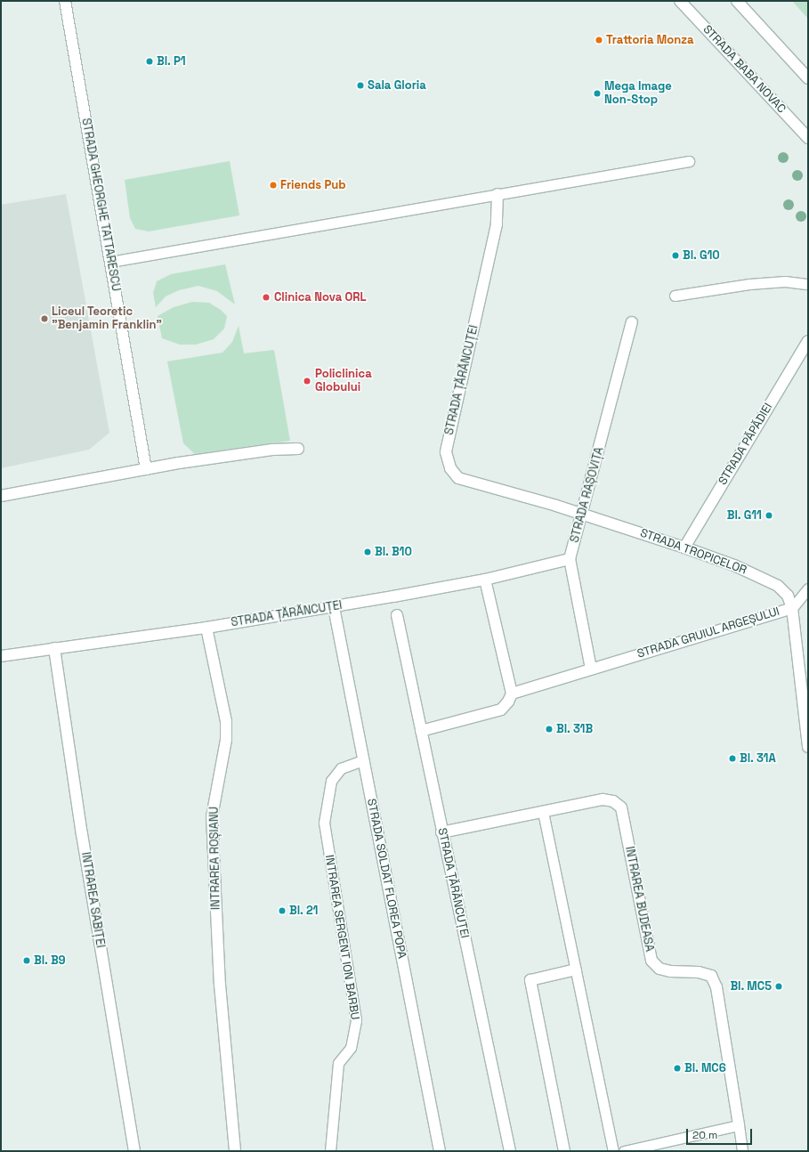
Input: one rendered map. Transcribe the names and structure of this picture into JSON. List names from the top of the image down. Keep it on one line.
{"streets":{"street":["STRADA BABA NOVAC","STRADA GHEORGHE TATTARESCU","STRADA ȚĂRĂNCUȚEI","STRADA PĂPĂDIEI","STRADA RAȘOVIȚA","STRADA TROPICELOR","STRADA GRUIUL ARGEȘULUI","INTRAREA ROȘIANU","STRADA SOLDAT FLOREA POPA","INTRAREA BUDEASA","INTRAREA SABIȚEI"],"lane":["INTRAREA SERGENT ION BARBU"]},"crossings":[["STRADA ȚĂRĂNCUȚEI","STRADA RAȘOVIȚA"],["STRADA ȚĂRĂNCUȚEI","STRADA TROPICELOR"],["STRADA ȚĂRĂNCUȚEI","INTRAREA ROȘIANU"],["STRADA ȚĂRĂNCUȚEI","STRADA SOLDAT FLOREA POPA"],["STRADA ȚĂRĂNCUȚEI","INTRAREA BUDEASA"],["STRADA ȚĂRĂNCUȚEI","INTRAREA SABIȚEI"],["STRADA PĂPĂDIEI","STRADA TROPICELOR"],["STRADA RAȘOVIȚA","STRADA TROPICELOR"],["STRADA RAȘOVIȚA","STRADA GRUIUL ARGEȘULUI"],["STRADA TROPICELOR","STRADA GRUIUL ARGEȘULUI"],["STRADA SOLDAT FLOREA POPA","INTRAREA SERGENT ION BARBU"]],"places":["Trattoria Monza","Bl. P1","Sala Gloria","Mega Image Non-Stop","Friends Pub","Bl. G10","Clinica Nova ORL","Liceul Teoretic \"Benjamin Franklin\"","Policlinica Globului","Bl. G11","Bl. B10","Bl. 31B","Bl. 31A","Bl. 21","Bl. B9","Bl. MC5","Bl. MC6"],"scale_bar":"20 m"}
